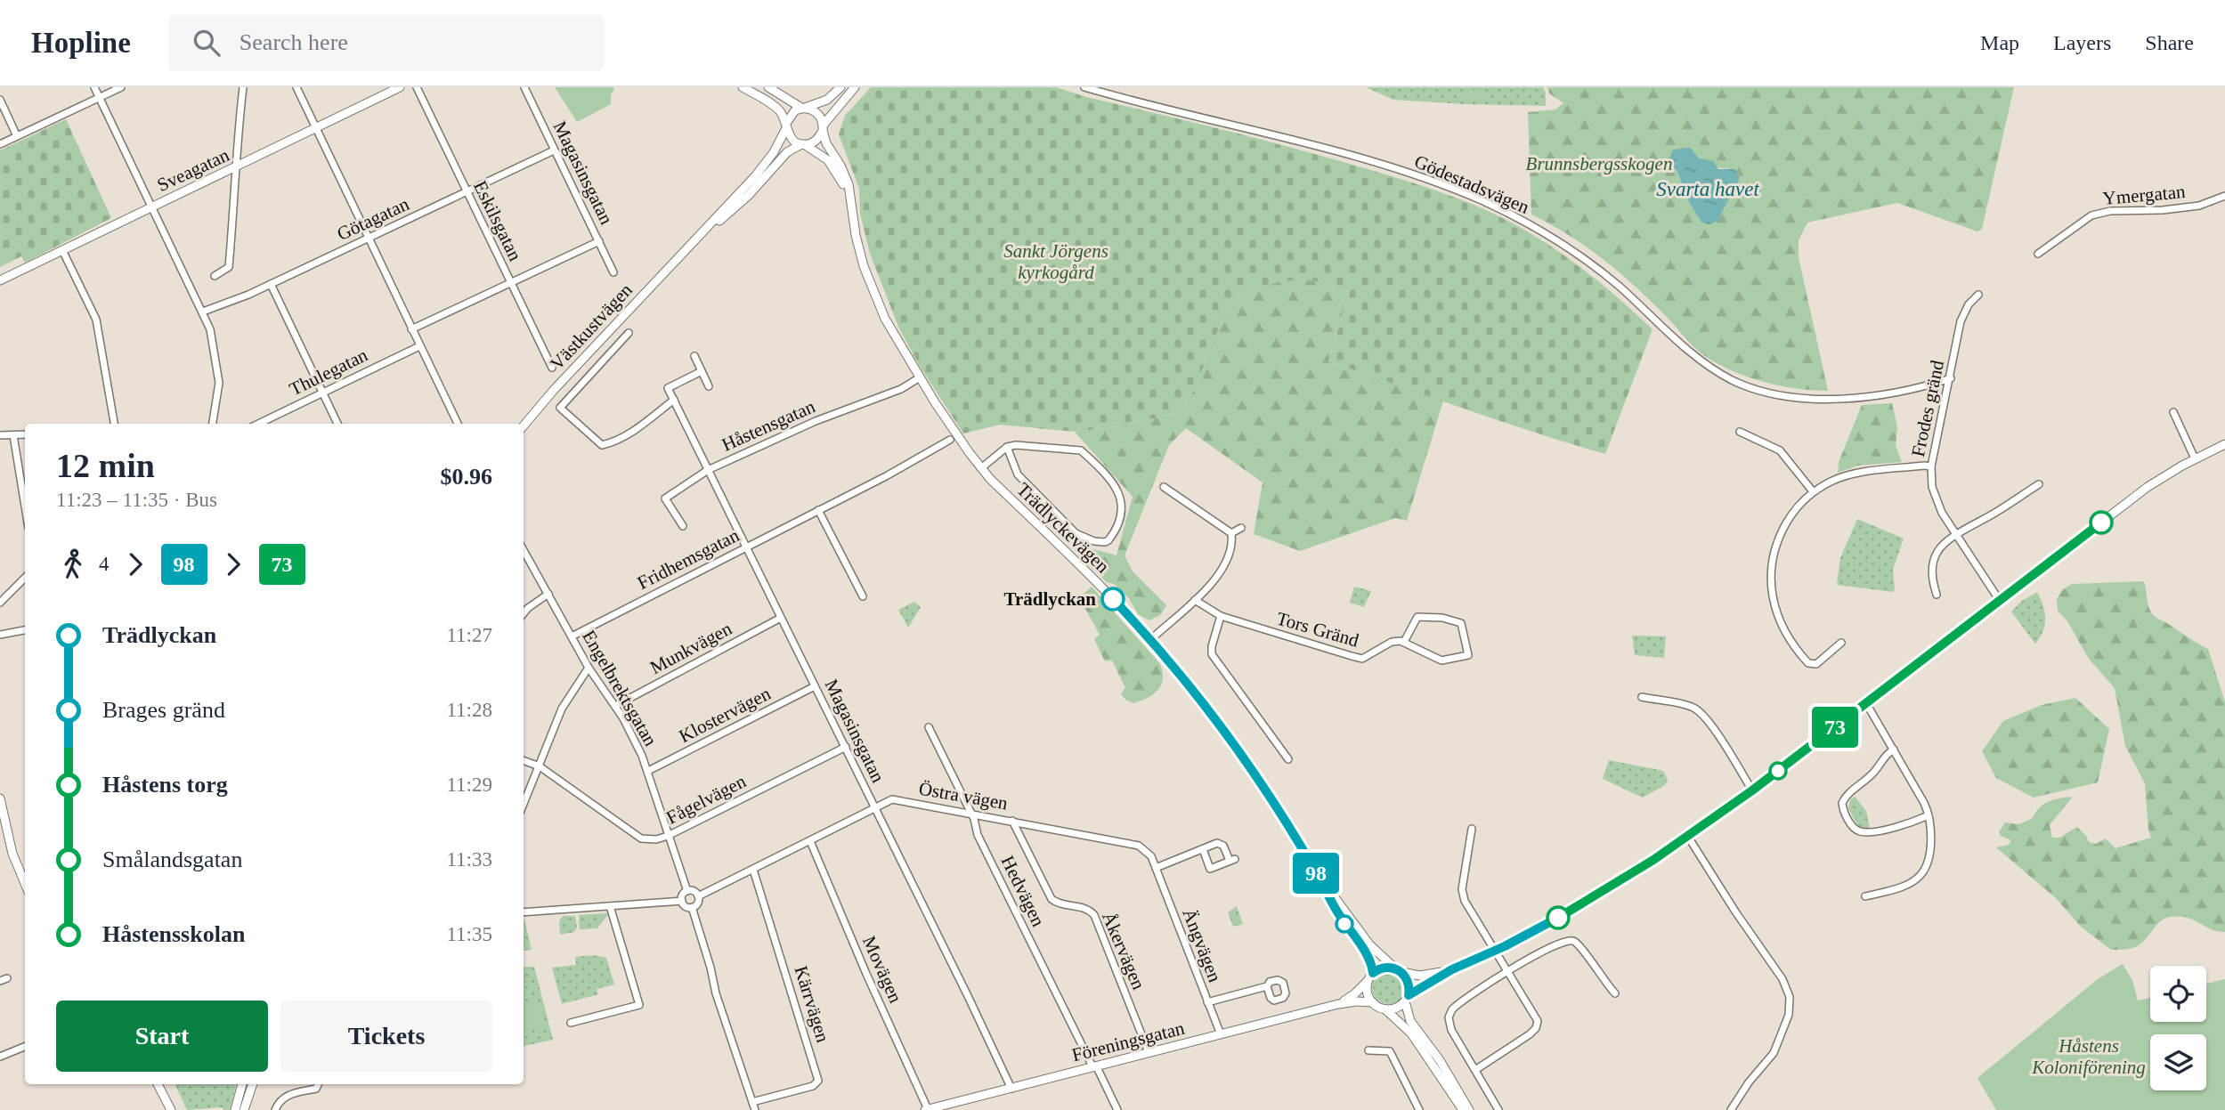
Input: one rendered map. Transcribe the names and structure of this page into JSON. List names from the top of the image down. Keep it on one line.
{"streets":{"street":["Sveagatan","Magasinsgatan","Gödestadsvägen","Ymergatan","Götagatan","Eskilsgatan","Västkustvägen","Thulegatan","Frodes gränd","Håstensgatan","Trädlyckevägen","Fridhemsgatan","Tors Gränd","Munkvägen","Engelbrektsgatan","Klostervägen","Östra vägen","Fågelvägen","Hedvägen","Ängvägen","Åkervägen","Movägen","Kärrvägen","Föreningsgatan"]},"crossings":[["Magasinsgatan","Götagatan"],["Magasinsgatan","Håstensgatan"],["Magasinsgatan","Fridhemsgatan"],["Magasinsgatan","Munkvägen"],["Magasinsgatan","Klostervägen"],["Magasinsgatan","Östra vägen"],["Magasinsgatan","Fågelvägen"],["Magasinsgatan","Föreningsgatan"],["Gödestadsvägen","Frodes gränd"],["Götagatan","Eskilsgatan"],["Västkustvägen","Trädlyckevägen"],["Håstensgatan","Trädlyckevägen"],["Trädlyckevägen","Föreningsgatan"],["Fridhemsgatan","Engelbrektsgatan"],["Munkvägen","Engelbrektsgatan"],["Engelbrektsgatan","Klostervägen"],["Engelbrektsgatan","Östra vägen"],["Engelbrektsgatan","Fågelvägen"],["Östra vägen","Hedvägen"],["Östra vägen","Ängvägen"],["Östra vägen","Åkervägen"],["Östra vägen","Movägen"],["Östra vägen","Kärrvägen"],["Hedvägen","Föreningsgatan"],["Ängvägen","Föreningsgatan"],["Åkervägen","Föreningsgatan"],["Movägen","Föreningsgatan"]],"water":["Svarta havet"],"parks":["Brunnsbergsskogen","Sankt Jörgens kyrkogård","Håstens Koloniförening"],"places":["Trädlyckan"],"lines":["bus line 73","bus line 98"],"page":{"header":"Hopline","search":"Search here","nav":["Map","Layers","Share"],"on_map":["98","73"],"heading":["12 min","11:23 – 11:35 · Bus","$0.96"],"legs":["4","98","73"],"list":[{"name":"Trädlyckan","value":"11:27"},{"name":"Brages gränd","value":"11:28"},{"name":"Håstens torg","value":"11:29"},{"name":"Smålandsgatan","value":"11:33"},{"name":"Håstensskolan","value":"11:35"}],"buttons":["Start","Tickets"]}}
